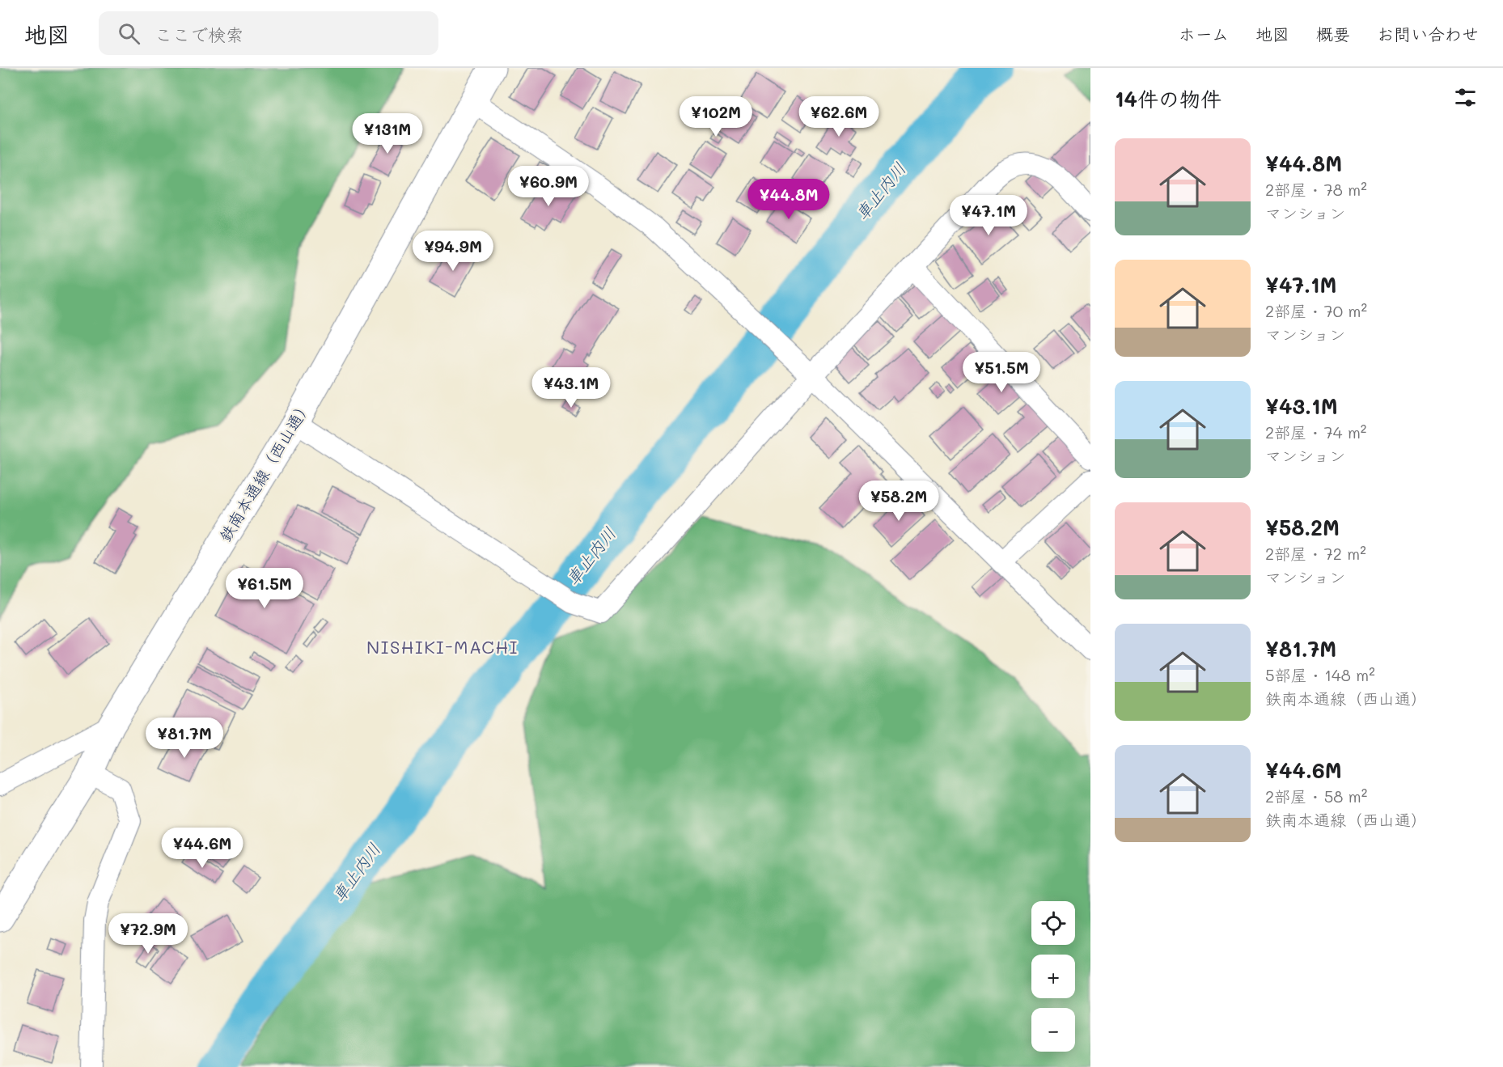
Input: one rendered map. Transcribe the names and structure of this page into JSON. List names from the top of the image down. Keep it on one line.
{"streets":{"street":["鉄南本通線（西山通）"]},"districts":["NISHIKI-MACHI"],"water":["車止内川"],"page":{"header":"地図","search":"ここで検索","nav":["ホーム","地図","概要","お問い合わせ"],"heading":"14件の物件","price":["¥102M","¥62.6M","¥131M","¥60.9M","¥44.8M","¥47.1M","¥94.9M","¥51.5M","¥43.1M","¥58.2M","¥61.5M","¥81.7M","¥44.6M","¥72.9M"],"list":[{"name":"¥44.8M","note":"2部屋 · 78 m² · マンション"},{"name":"¥47.1M","note":"2部屋 · 70 m² · マンション"},{"name":"¥43.1M","note":"2部屋 · 74 m² · マンション"},{"name":"¥58.2M","note":"2部屋 · 72 m² · マンション"},{"name":"¥81.7M","note":"5部屋 · 148 m² · 鉄南本通線（西山通）"},{"name":"¥44.6M","note":"2部屋 · 58 m² · 鉄南本通線（西山通）"}],"map_buttons":["+","−"]}}
